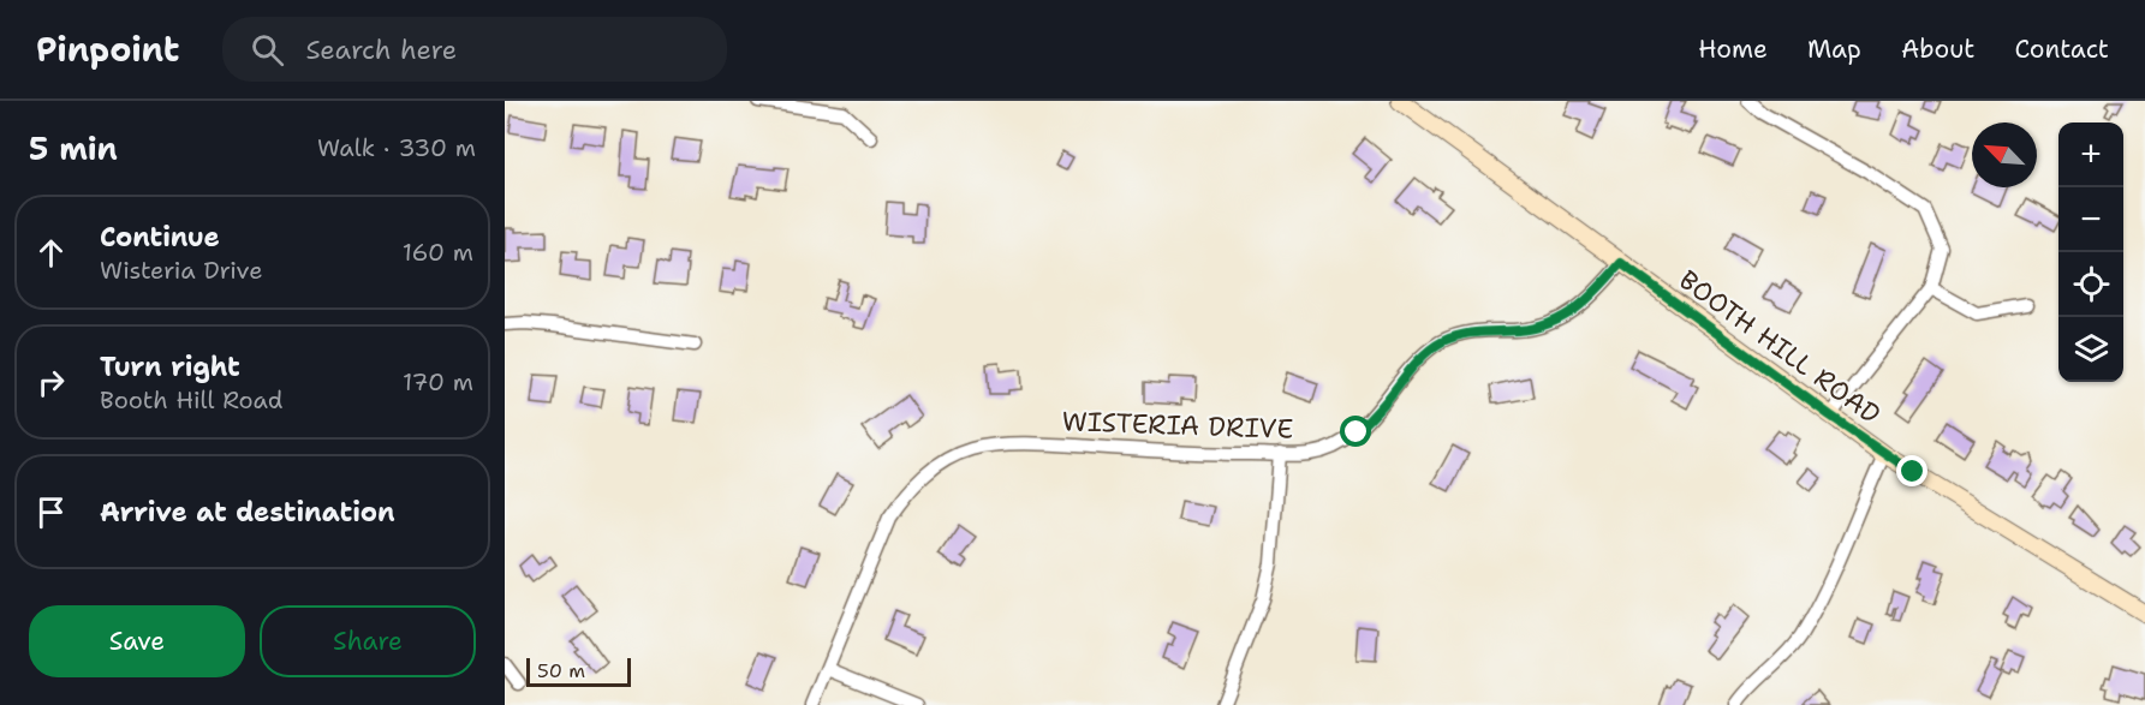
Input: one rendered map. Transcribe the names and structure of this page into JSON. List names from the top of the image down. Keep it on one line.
{"streets":{"street":["BOOTH HILL ROAD","WISTERIA DRIVE"]},"crossings":[["BOOTH HILL ROAD","WISTERIA DRIVE"]],"scale_bar":"50 m","north":"top left","page":{"header":"Pinpoint","search":"Search here","nav":["Home","Map","About","Contact"],"heading":["5 min","Walk · 330 m"],"map_buttons":["+","−"],"list":[["Continue","Wisteria Drive","160 m"],["Turn right","Booth Hill Road","170 m"],"Arrive at destination"],"buttons":["Save","Share"],"scale":"50 m"}}
